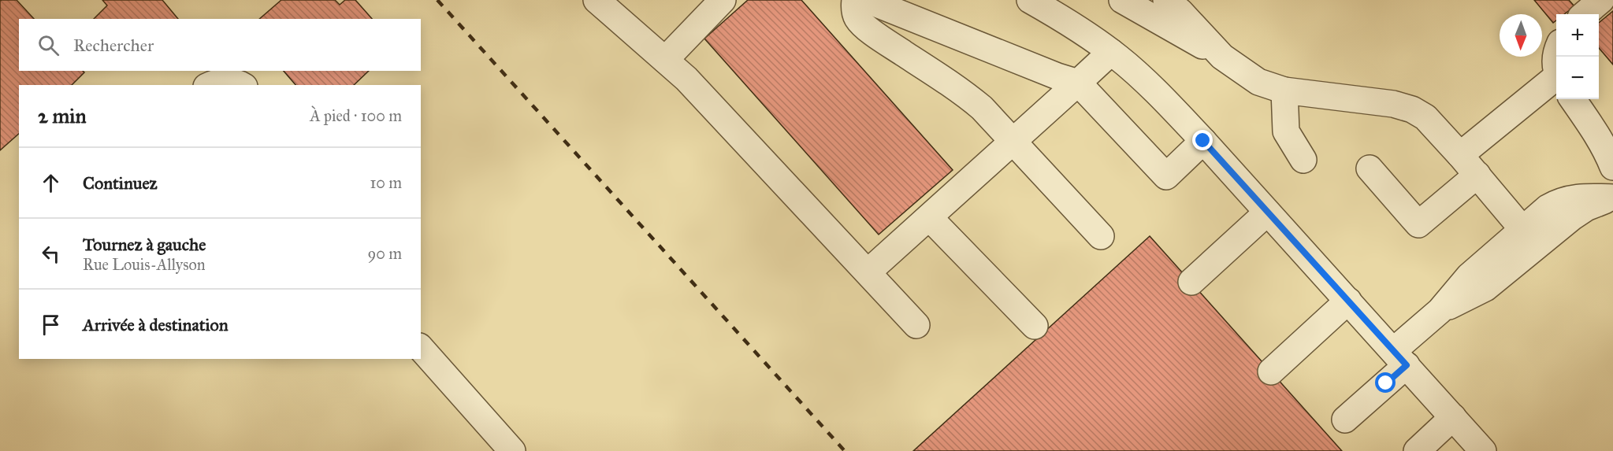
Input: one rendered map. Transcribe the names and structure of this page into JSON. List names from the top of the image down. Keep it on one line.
{"north":"bottom","page":{"map_buttons":["+","−"],"search":"Rechercher","heading":["2 min","À pied · 100 m"],"list":[["Continuez","10 m"],["Tournez à gauche","Rue Louis-Allyson","90 m"],"Arrivée à destination"]}}
